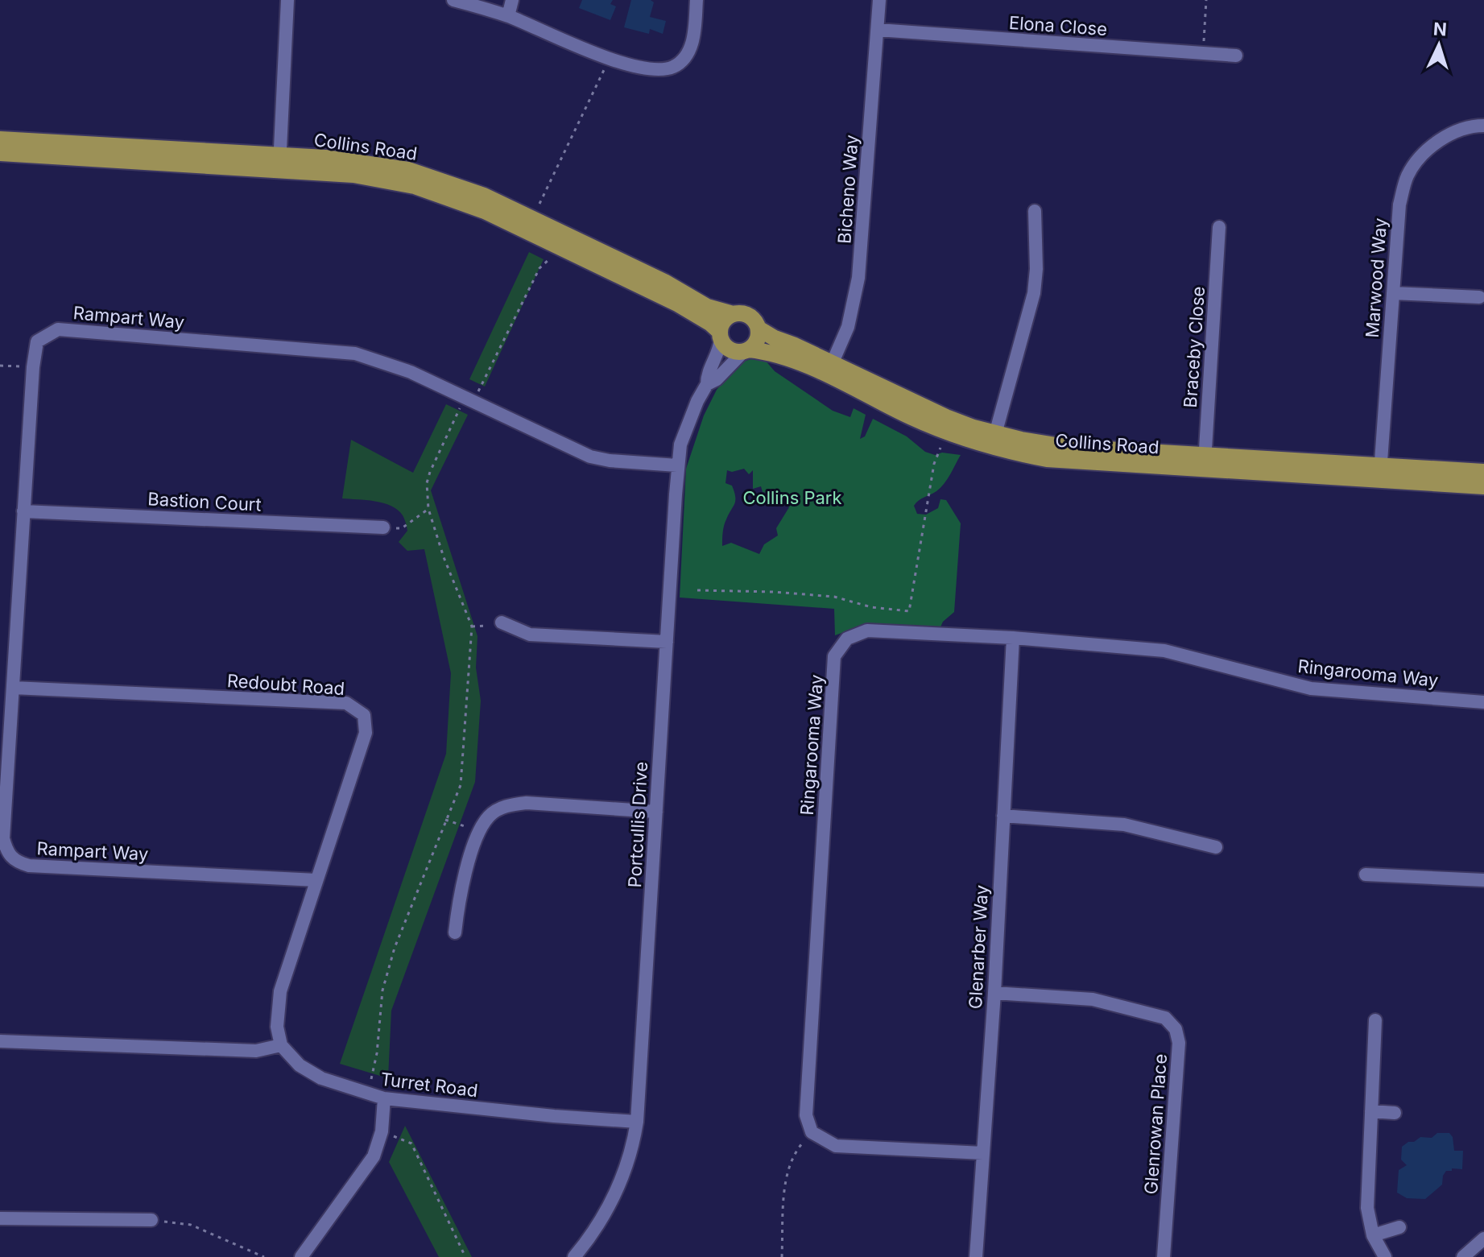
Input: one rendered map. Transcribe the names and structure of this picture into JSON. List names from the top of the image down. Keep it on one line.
{"streets":{"main road":["Collins Road"],"street":["Elona Close","Bicheno Way","Marwood Way","Rampart Way","Braceby Close","Bastion Court","Ringarooma Way","Redoubt Road","Portcullis Drive","Glenarber Way","Turret Road","Glenrowan Place"]},"crossings":[["Elona Close","Bicheno Way"],["Collins Road","Bicheno Way"],["Collins Road","Marwood Way"],["Collins Road","Braceby Close"],["Collins Road","Portcullis Drive"],["Rampart Way","Bastion Court"],["Rampart Way","Redoubt Road"],["Rampart Way","Portcullis Drive"],["Ringarooma Way","Glenarber Way"],["Redoubt Road","Turret Road"],["Portcullis Drive","Turret Road"],["Glenarber Way","Glenrowan Place"]],"parks":["Collins Park"],"north":"top"}
